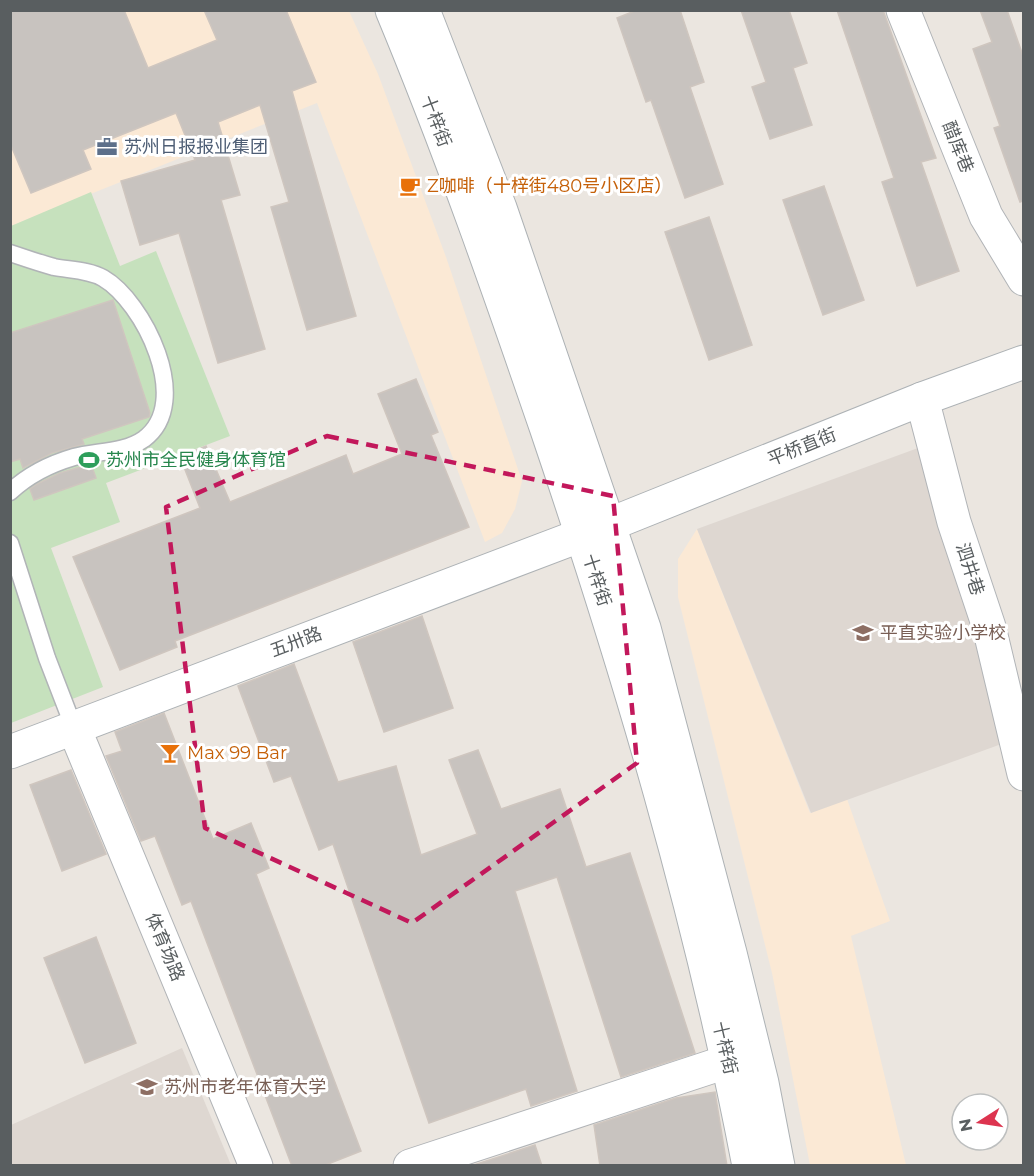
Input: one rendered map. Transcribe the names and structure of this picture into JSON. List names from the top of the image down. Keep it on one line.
{"streets":{"street":["十梓街","醋库巷","平桥直街","泗井巷","五卅路","体育场路"]},"crossings":[["十梓街","平桥直街"],["十梓街","五卅路"],["平桥直街","泗井巷"],["平桥直街","五卅路"],["五卅路","体育场路"]],"places":{"office":["苏州日报报业集团"],"cafe":["Z咖啡（十梓街480号小区店）"],"sports":["苏州市全民健身体育馆"],"school or university":["平直实验小学校","苏州市老年体育大学"],"bar":["Max 99 Bar"]},"north":"left"}
